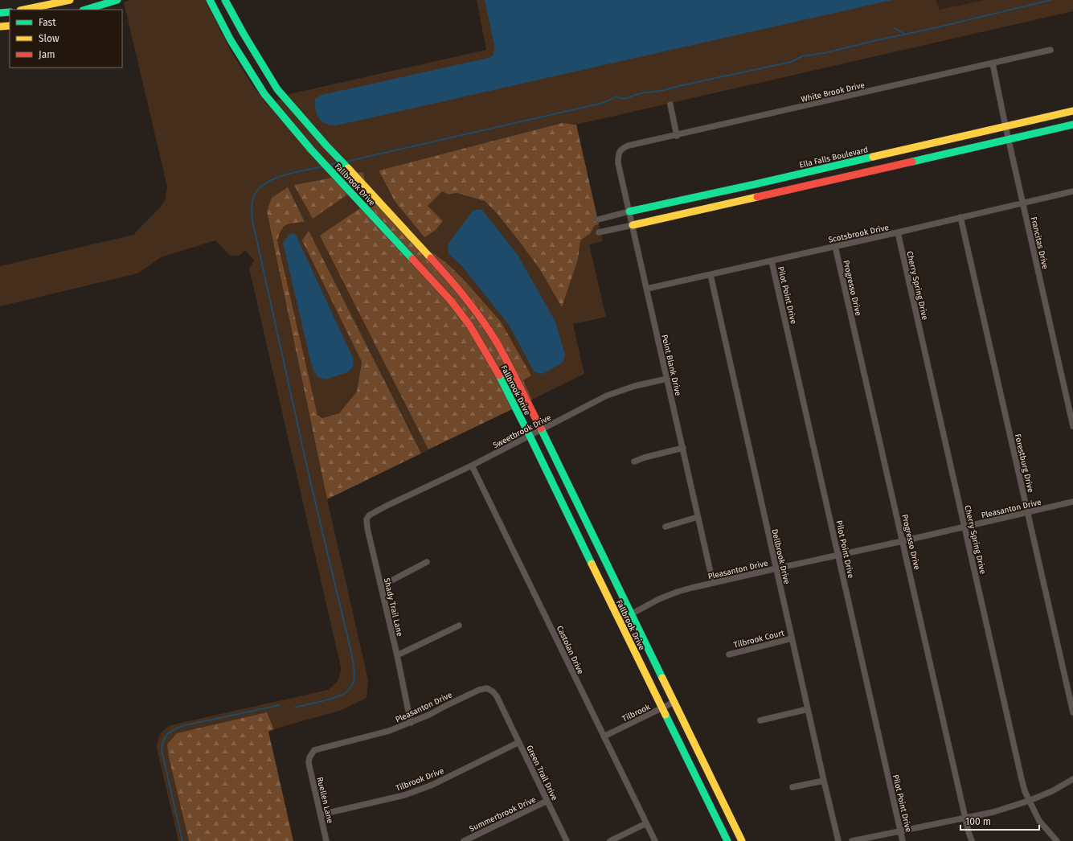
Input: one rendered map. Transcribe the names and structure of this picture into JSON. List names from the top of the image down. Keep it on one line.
{"streets":{"main road":["Ella Falls Boulevard","Fallbrook Drive"],"street":["White Brook Drive","Scotsbrook Drive","Francitas Drive","Cherry Spring Drive","Progresso Drive","Pilot Point Drive","Point Blank Drive","Sweetbrook Drive","Forestburg Drive","Pleasanton Drive","Dellbrook Drive","Shady Trail Lane","Tilbrook Court","Castolan Drive","Tilbrook","Green Trail Drive","Tilbrook Drive","Ruellen Lane","Summerbrook Drive"]},"crossings":[["White Brook Drive","Francitas Drive"],["White Brook Drive","Point Blank Drive"],["Ella Falls Boulevard","Francitas Drive"],["Ella Falls Boulevard","Point Blank Drive"],["Fallbrook Drive","Sweetbrook Drive"],["Fallbrook Drive","Pleasanton Drive"],["Fallbrook Drive","Tilbrook"],["Scotsbrook Drive","Francitas Drive"],["Scotsbrook Drive","Cherry Spring Drive"],["Scotsbrook Drive","Progresso Drive"],["Scotsbrook Drive","Pilot Point Drive"],["Scotsbrook Drive","Point Blank Drive"],["Scotsbrook Drive","Forestburg Drive"],["Scotsbrook Drive","Dellbrook Drive"],["Cherry Spring Drive","Pleasanton Drive"],["Progresso Drive","Pleasanton Drive"],["Pilot Point Drive","Pleasanton Drive"],["Point Blank Drive","Sweetbrook Drive"],["Point Blank Drive","Pleasanton Drive"],["Sweetbrook Drive","Shady Trail Lane"],["Sweetbrook Drive","Castolan Drive"],["Forestburg Drive","Pleasanton Drive"],["Pleasanton Drive","Dellbrook Drive"],["Pleasanton Drive","Shady Trail Lane"],["Pleasanton Drive","Green Trail Drive"],["Pleasanton Drive","Ruellen Lane"],["Dellbrook Drive","Tilbrook Court"],["Castolan Drive","Tilbrook"],["Green Trail Drive","Tilbrook Drive"],["Green Trail Drive","Summerbrook Drive"],["Tilbrook Drive","Ruellen Lane"]],"legend":["Fast","Slow","Jam"],"scale_bar":"100 m"}
